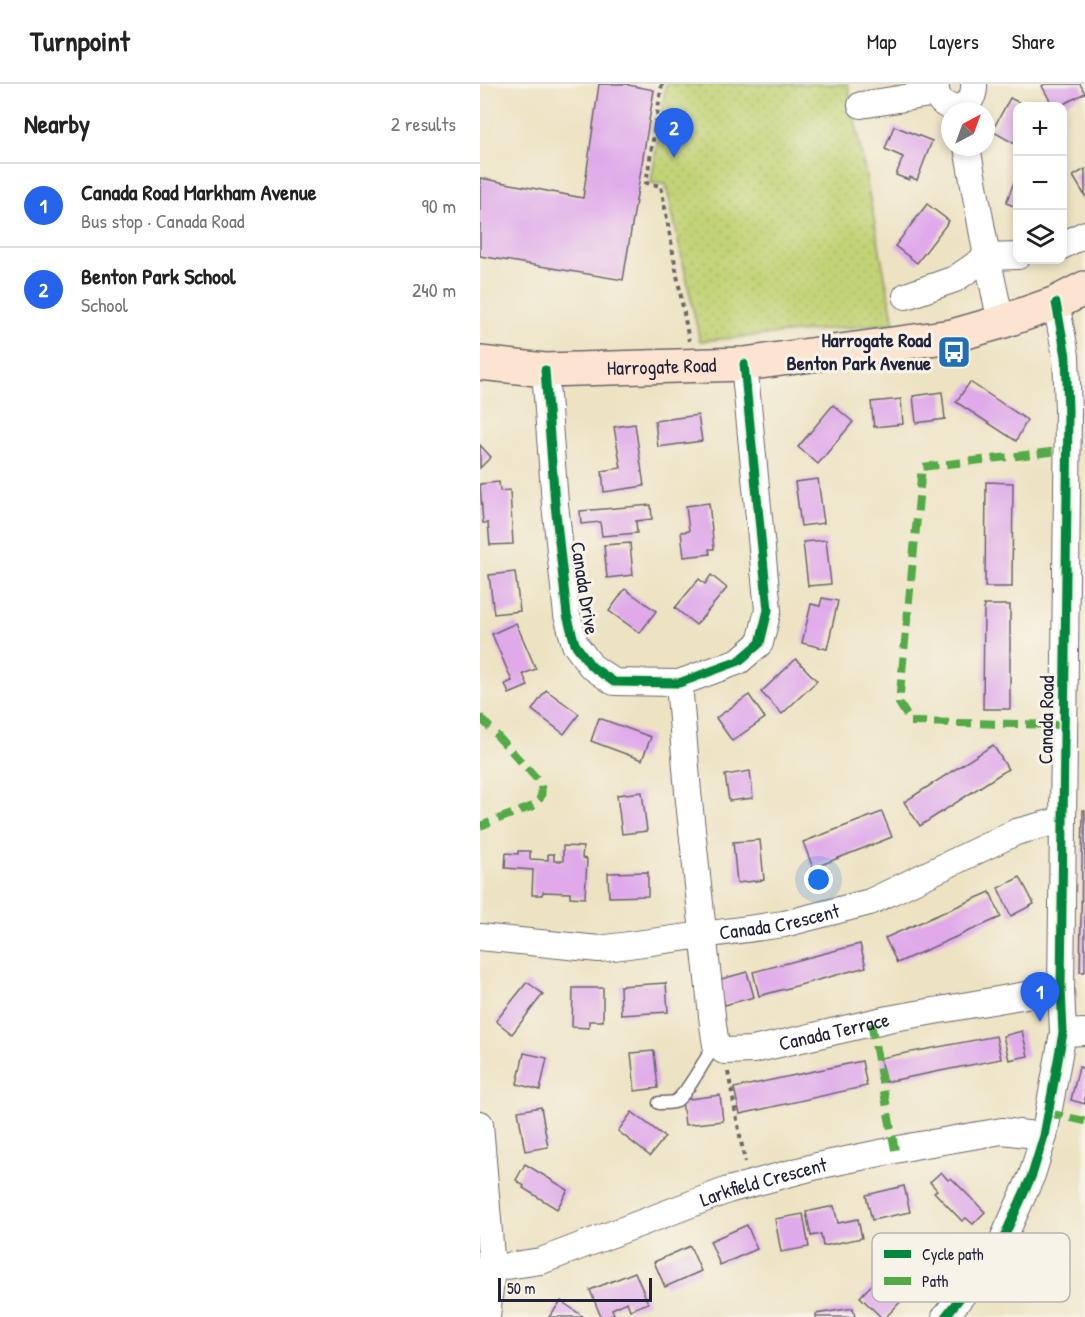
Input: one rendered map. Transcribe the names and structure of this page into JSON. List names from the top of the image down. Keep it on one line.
{"streets":{"main road":["Harrogate Road"],"street":["Canada Drive","Canada Road","Canada Crescent","Canada Terrace","Larkfield Crescent"]},"crossings":[["Harrogate Road","Canada Drive"],["Harrogate Road","Canada Road"],["Canada Road","Canada Crescent"],["Canada Road","Canada Terrace"],["Canada Road","Larkfield Crescent"]],"places":{"bus stop":["Harrogate Road Benton Park Avenue"]},"legend":["Cycle path","Path"],"scale_bar":"50 m","north":"top right","page":{"header":"Turnpoint","nav":["Map","Layers","Share"],"heading":["Nearby","2 results"],"map_buttons":["+","−"],"pins":["2","1"],"list":[{"mark":"1","name":"Canada Road Markham Avenue","note":"Bus stop · Canada Road","value":"90 m"},{"mark":"2","name":"Benton Park School","note":"School","value":"240 m"}],"scale":"50 m"}}
